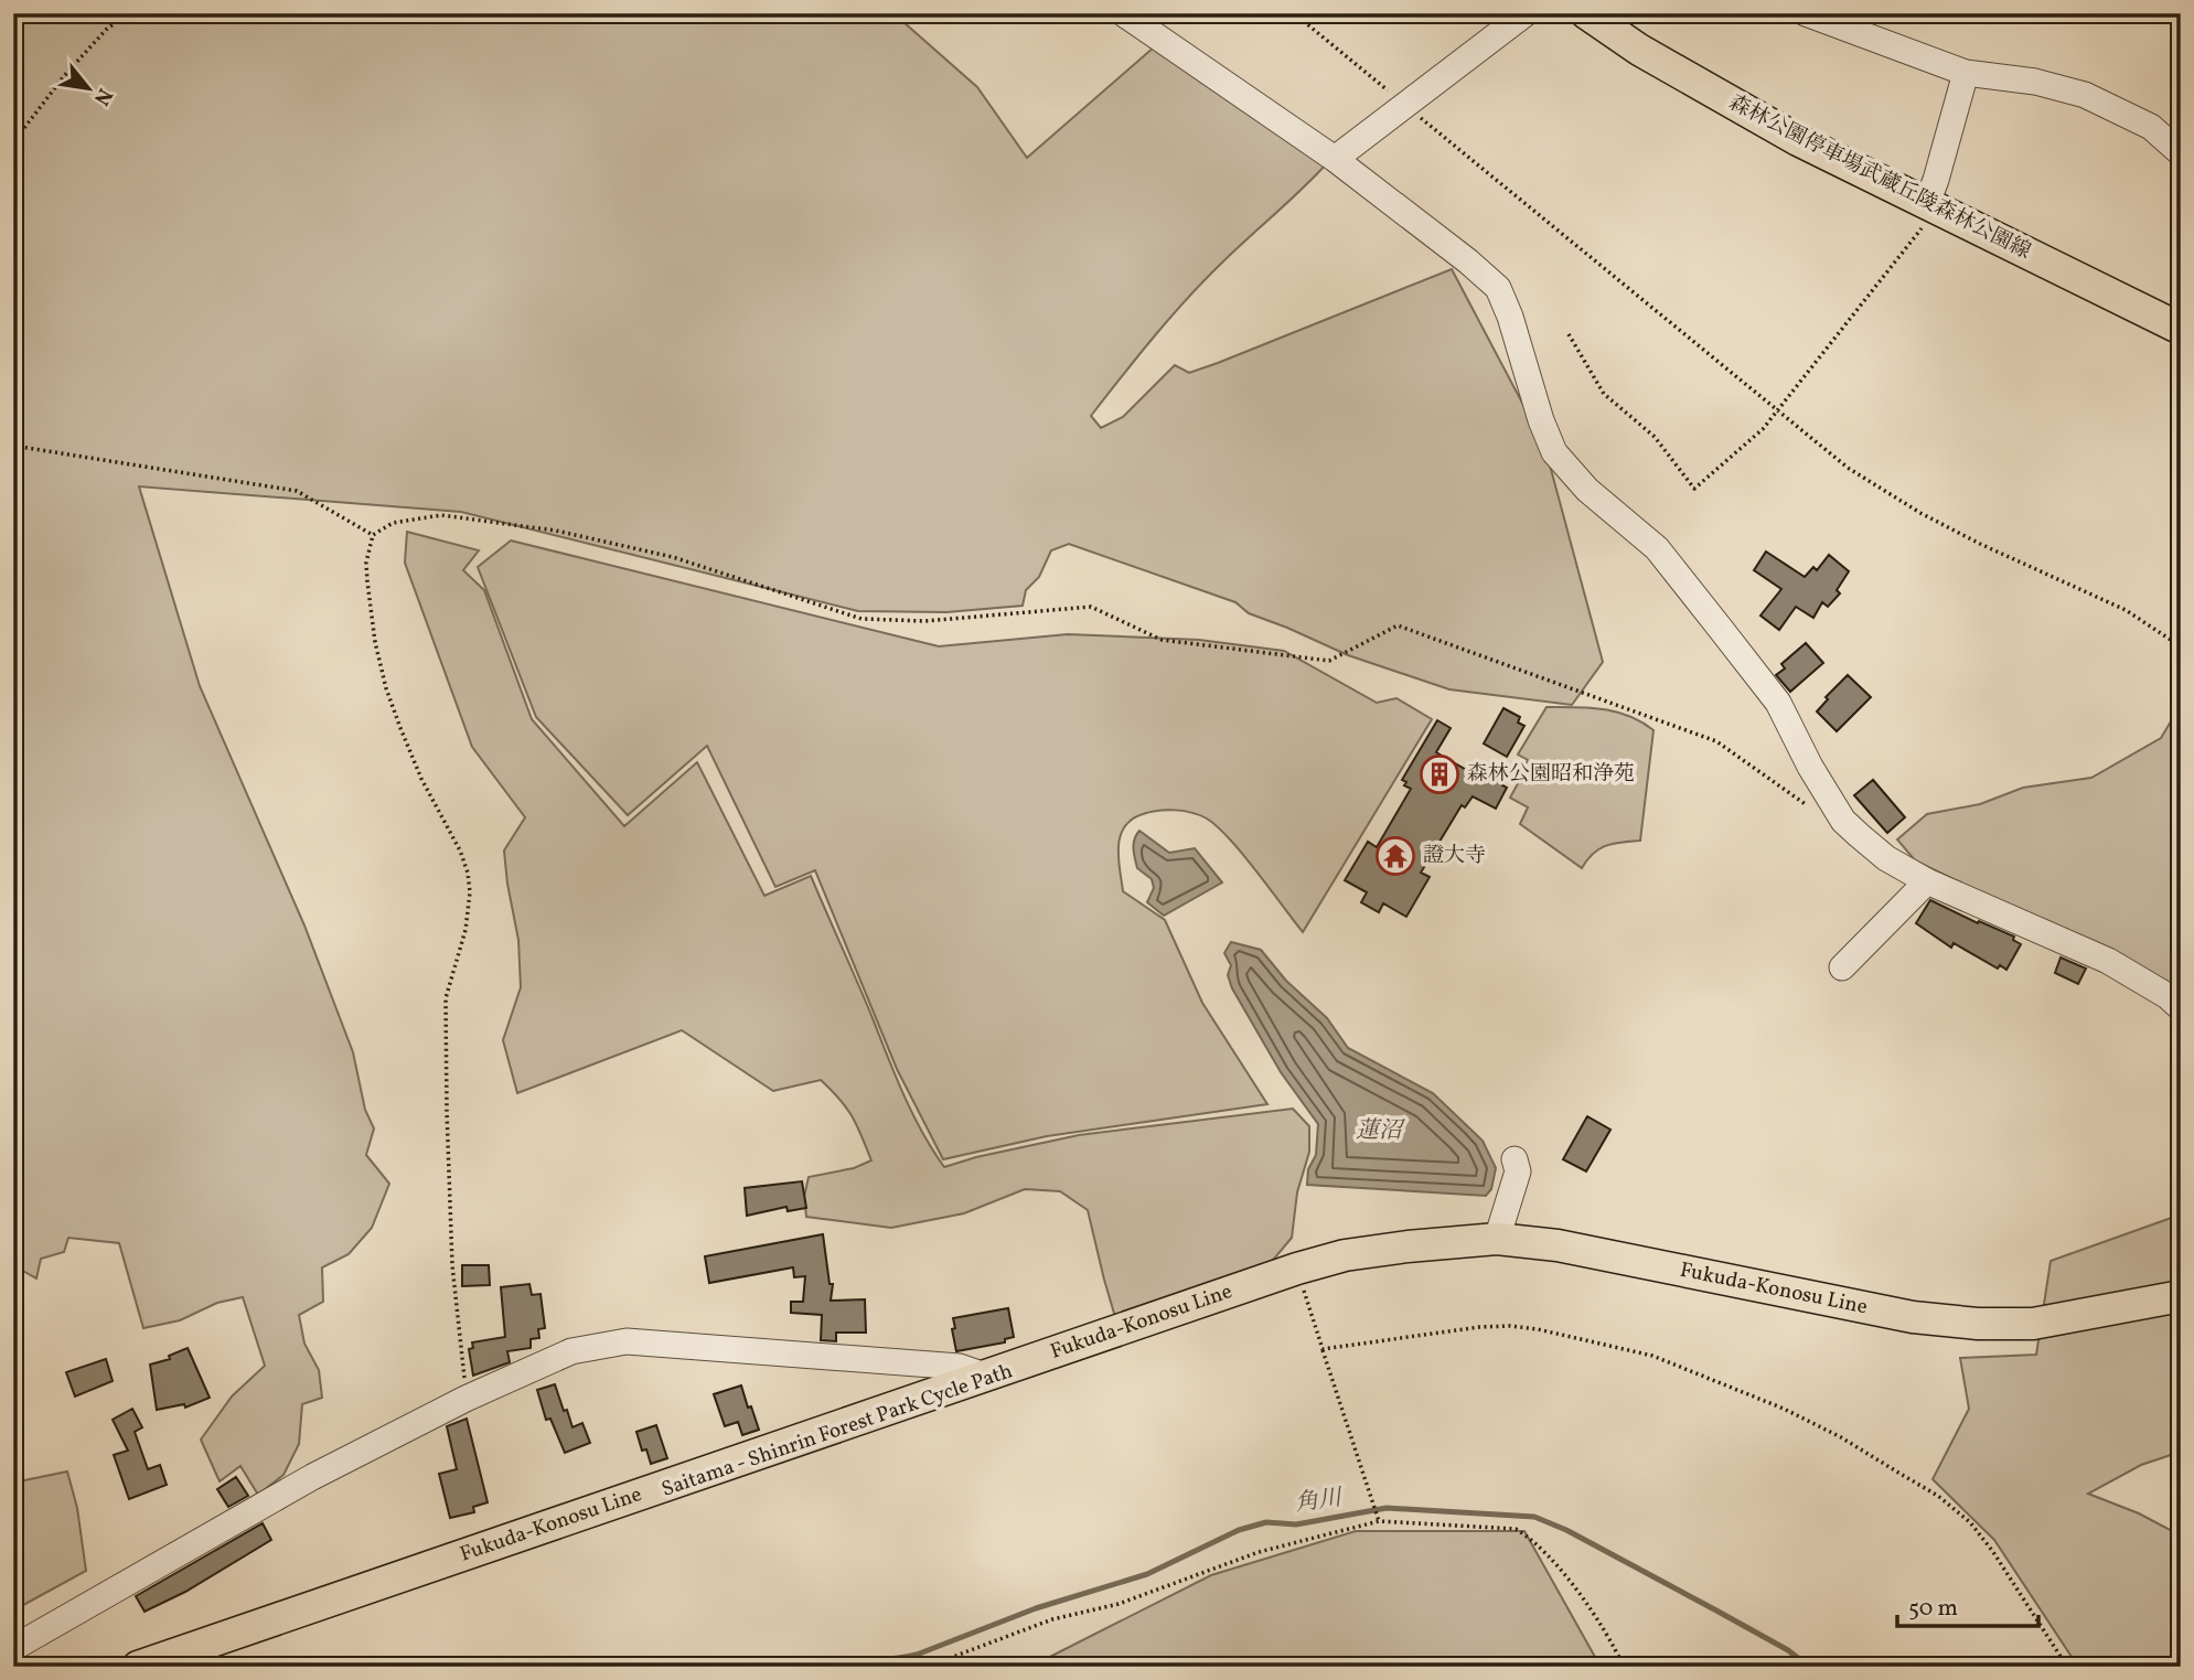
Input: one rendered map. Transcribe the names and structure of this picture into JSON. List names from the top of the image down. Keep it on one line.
{"streets":{"main road":["森林公園停車場武蔵丘陵森林公園線","Fukuda-Konosu Line"]},"water":["蓮沼","角川"],"places":{"building":["森林公園昭和浄苑"],"temple":["證大寺"]},"scale_bar":"50 m","north":"bottom right"}
